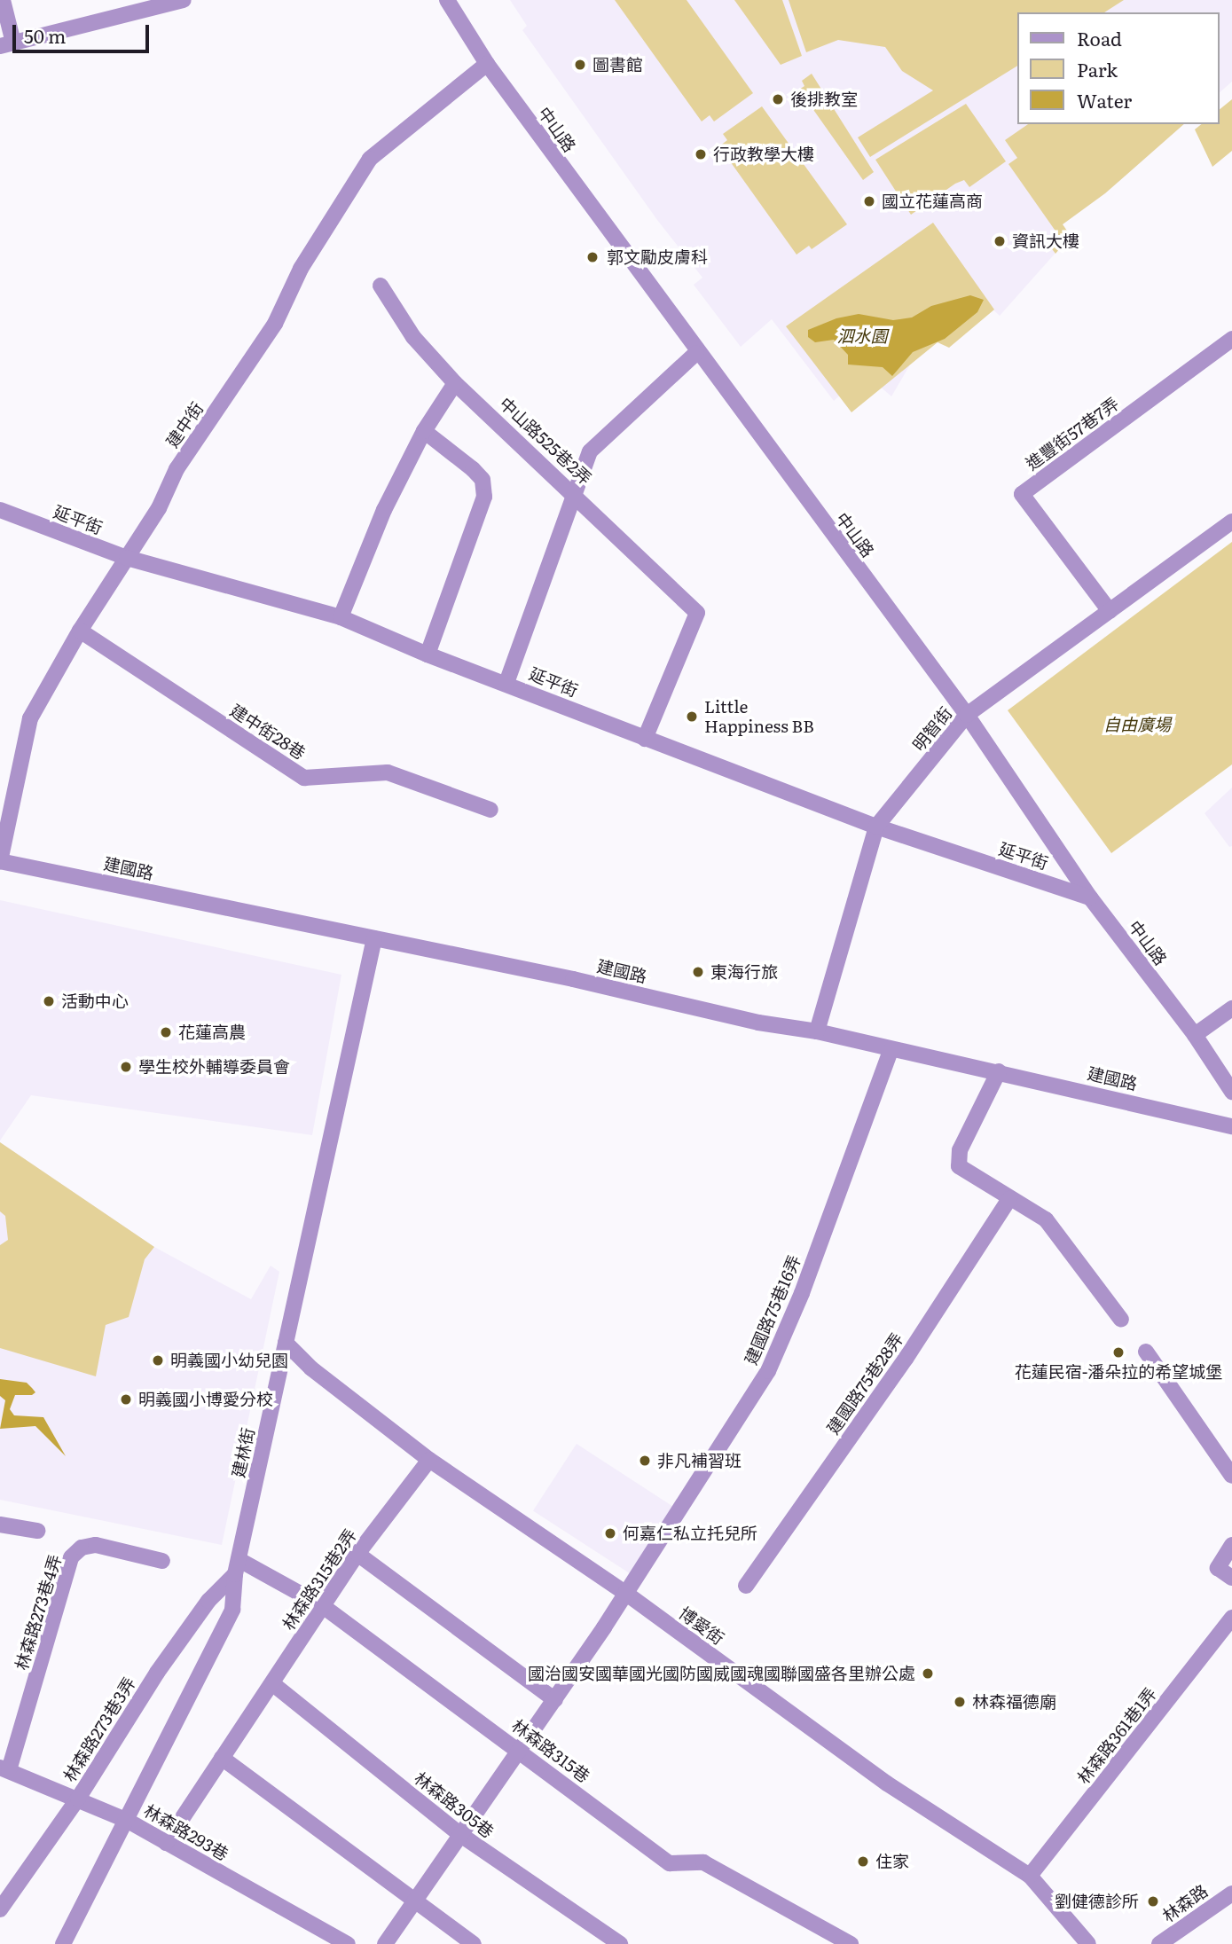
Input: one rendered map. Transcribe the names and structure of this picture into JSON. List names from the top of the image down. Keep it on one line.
{"streets":{"street":["中山路","建中街","進豐街57巷7弄","中山路525巷2弄","延平街","明智街","建中街28巷","建國路","建國路75巷16弄","建國路75巷28弄","建林街","林森路315巷2弄","林森路273巷4弄","博愛街","林森路273巷3弄","林森路361巷1弄","林森路315巷","林森路305巷","林森路293巷","林森路"]},"crossings":[["中山路","建中街"],["中山路","延平街"],["中山路","明智街"],["建中街","延平街"],["建中街","建中街28巷"],["建中街","建國路"],["進豐街57巷7弄","明智街"],["中山路525巷2弄","延平街"],["延平街","明智街"],["明智街","建國路"],["建國路","建國路75巷16弄"],["建國路","建林街"],["建國路75巷16弄","博愛街"],["建國路75巷16弄","林森路315巷"],["建國路75巷16弄","林森路305巷"],["建林街","博愛街"],["建林街","林森路273巷3弄"],["建林街","林森路315巷"],["建林街","林森路293巷"],["林森路315巷2弄","博愛街"],["林森路315巷2弄","林森路315巷"],["林森路315巷2弄","林森路305巷"],["林森路315巷2弄","林森路293巷"],["林森路273巷4弄","林森路293巷"],["博愛街","林森路361巷1弄"],["林森路273巷3弄","林森路315巷"],["林森路273巷3弄","林森路293巷"]],"parks":["泗水園","自由廣場"],"places":["圖書館","後排教室","行政教學大樓","國立花蓮高商","資訊大樓","郭文勵皮膚科","Little Happiness BB","東海行旅","活動中心","花蓮高農","學生校外輔導委員會","花蓮民宿-潘朵拉的希望城堡","明義國小幼兒園","明義國小博愛分校","非凡補習班","何嘉仁私立托兒所","國治國安國華國光國防國威國魂國聯國盛各里辦公處","林森福德廟","住家","劉健德診所"],"legend":["Road","Park","Water"],"scale_bar":"50 m"}
